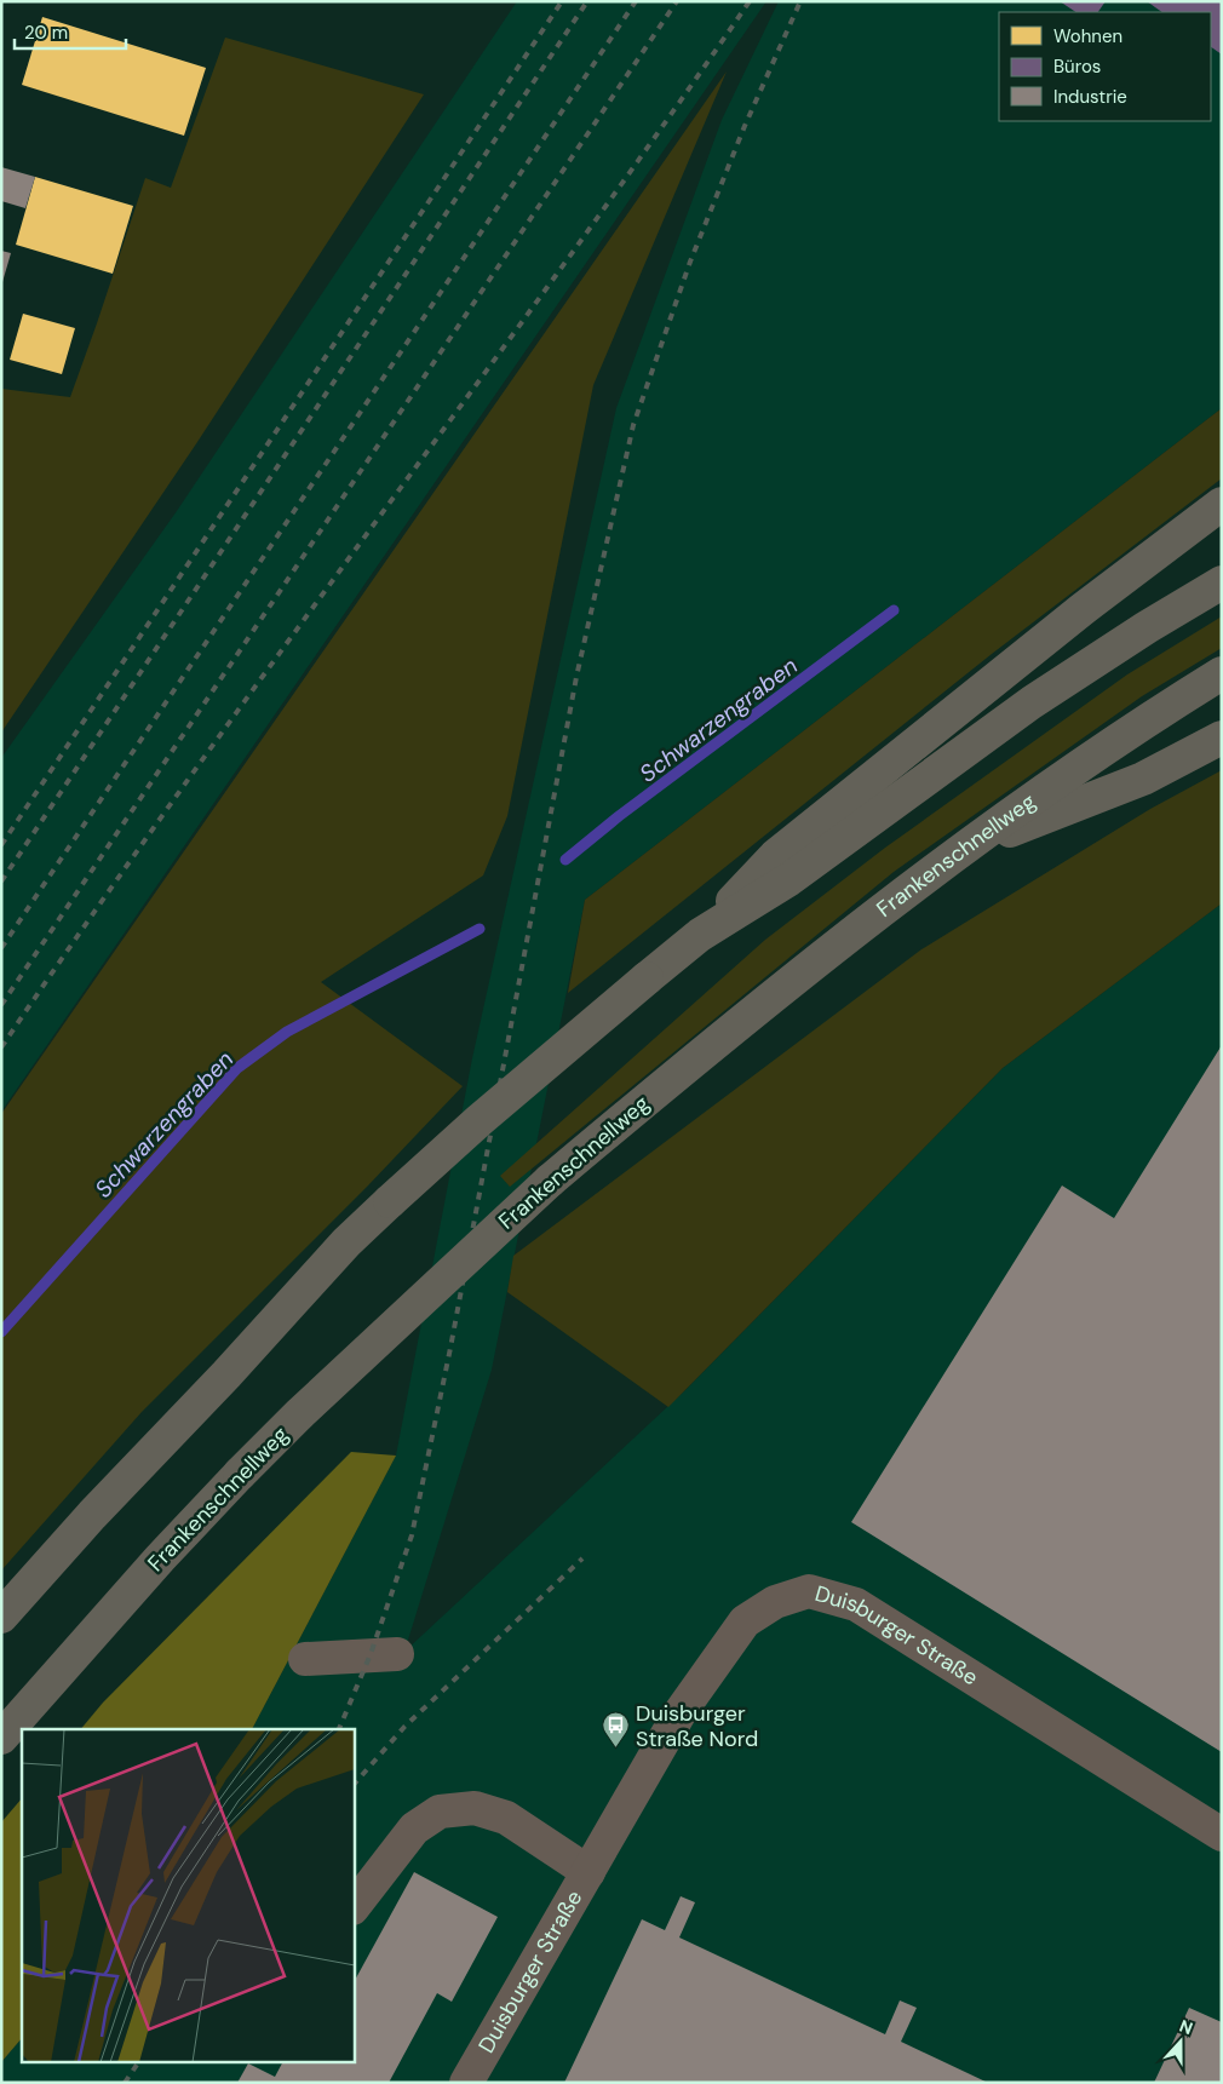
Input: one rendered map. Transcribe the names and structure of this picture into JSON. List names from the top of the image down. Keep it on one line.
{"streets":{"highway":["Frankenschnellweg"],"street":["Duisburger Straße"]},"water":["Schwarzengraben"],"places":{"bus stop":["Duisburger Straße Nord"]},"legend":["Wohnen","Büros","Industrie"],"scale_bar":"20 m","north":"top"}
